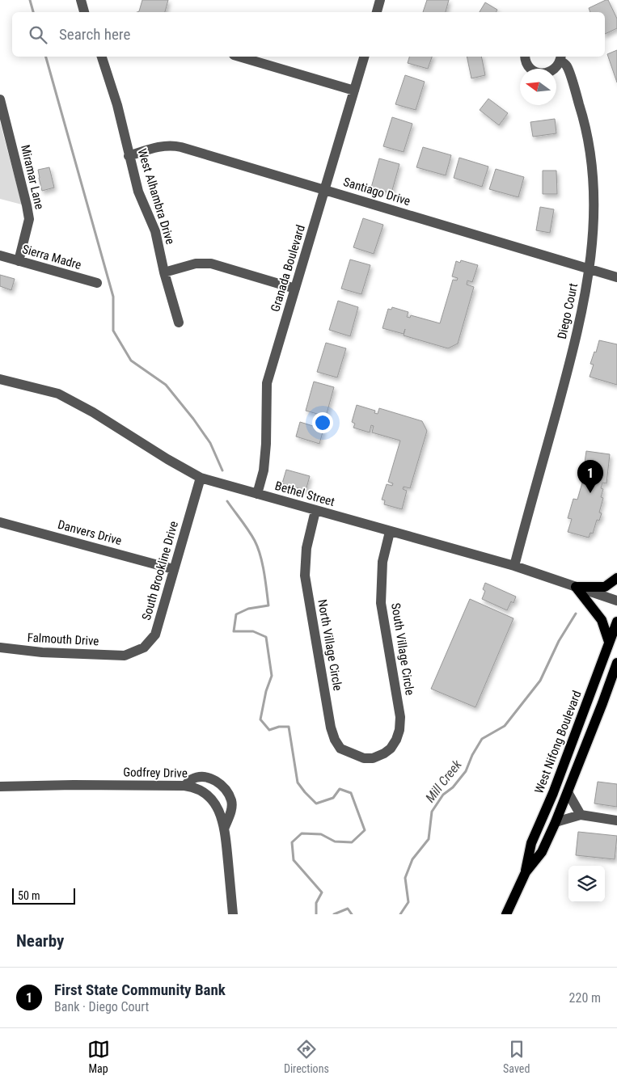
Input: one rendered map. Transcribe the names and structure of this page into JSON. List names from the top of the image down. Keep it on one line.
{"streets":{"main road":["West Nifong Boulevard"],"street":["Miramar Lane","Santiago Drive","West Alhambra Drive","Sierra Madre","Granada Boulevard","Diego Court","Bethel Street","Danvers Drive","South Brookline Drive","Falmouth Drive","North Village Circle","South Village Circle","Godfrey Drive"]},"crossings":[["Miramar Lane","Sierra Madre"],["Santiago Drive","West Alhambra Drive"],["Santiago Drive","Granada Boulevard"],["Santiago Drive","Diego Court"],["Granada Boulevard","Bethel Street"],["Diego Court","Bethel Street"],["Bethel Street","South Brookline Drive"],["Bethel Street","North Village Circle"],["Bethel Street","South Village Circle"],["Danvers Drive","South Brookline Drive"],["South Brookline Drive","Falmouth Drive"],["North Village Circle","South Village Circle"]],"water":["Mill Creek"],"scale_bar":"50 m","north":"left","page":{"search":"Search here","pins":"1","scale":"50 m","heading":"Nearby","list":[{"mark":"1","name":"First State Community Bank","note":"Bank · Diego Court","value":"220 m"}],"nav":["Map","Directions","Saved"]}}
